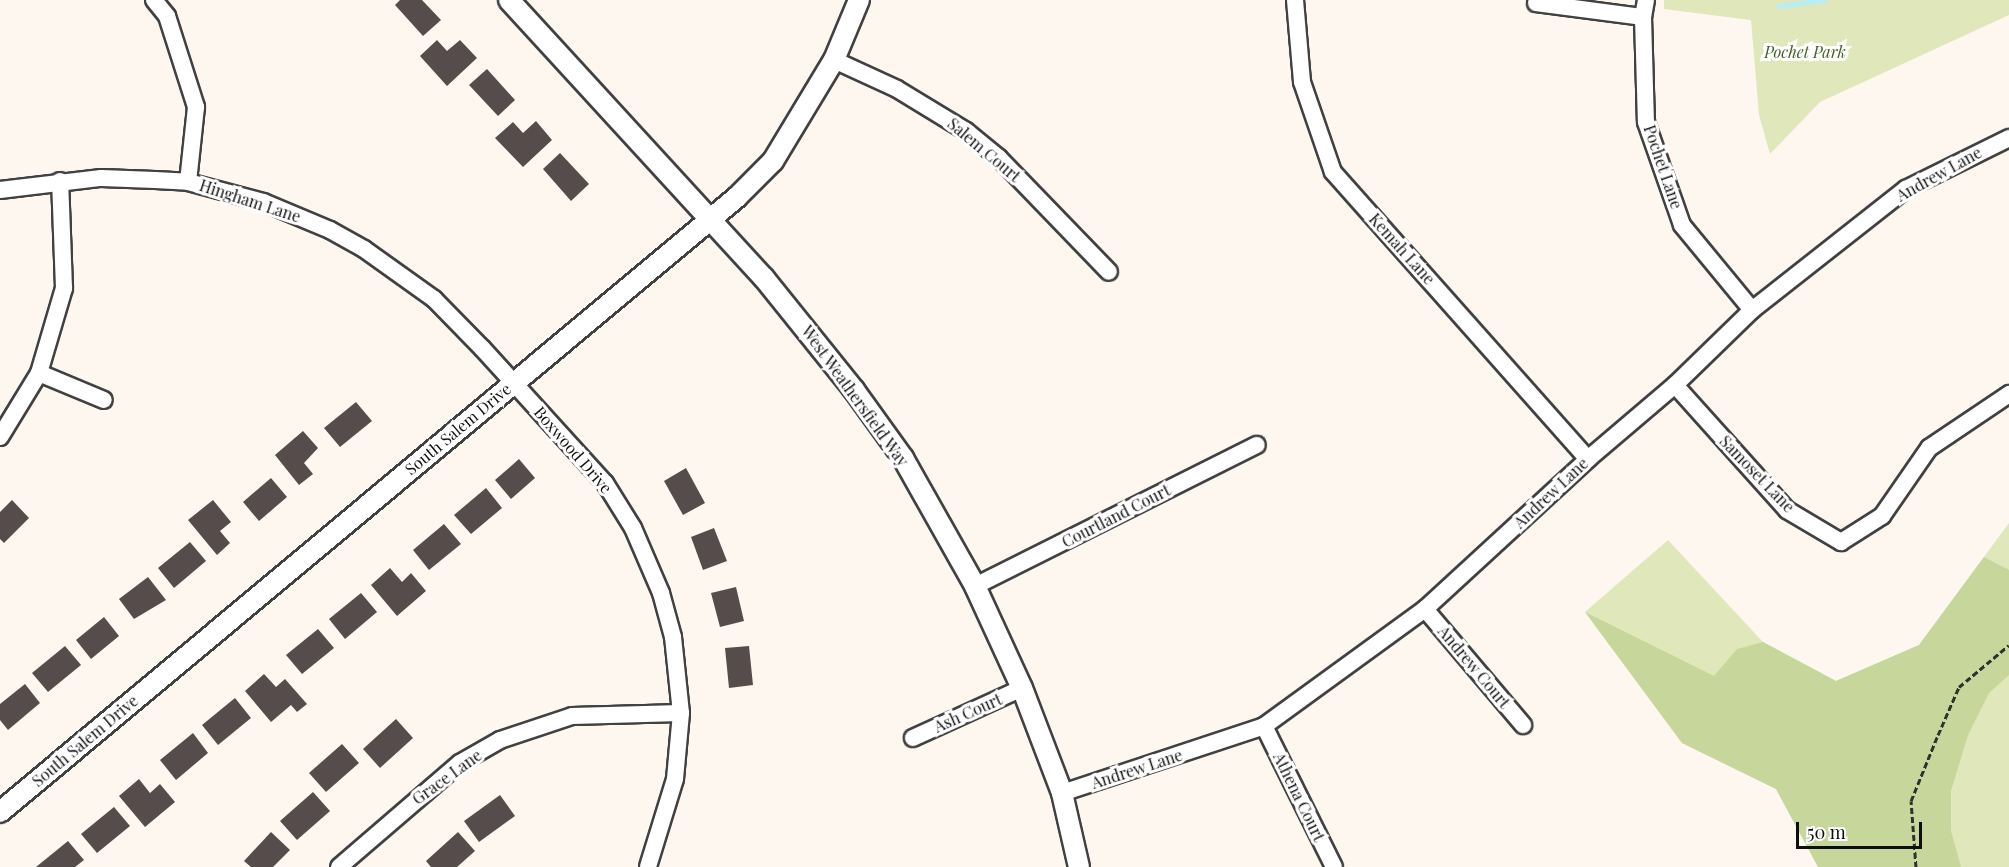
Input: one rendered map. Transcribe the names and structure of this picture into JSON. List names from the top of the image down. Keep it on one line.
{"streets":{"street":["Salem Court","Pochet Lane","Andrew Lane","Hingham Lane","Kemah Lane","West Weathersfield Way","South Salem Drive","Boxwood Drive","Samoset Lane","Courtland Court","Andrew Court","Ash Court","Grace Lane","Athena Court"]},"crossings":[["Salem Court","South Salem Drive"],["Pochet Lane","Andrew Lane"],["Andrew Lane","Kemah Lane"],["Andrew Lane","West Weathersfield Way"],["Andrew Lane","Samoset Lane"],["Andrew Lane","Andrew Court"],["Andrew Lane","Athena Court"],["Hingham Lane","South Salem Drive"],["Hingham Lane","Boxwood Drive"],["West Weathersfield Way","South Salem Drive"],["West Weathersfield Way","Courtland Court"],["West Weathersfield Way","Ash Court"],["South Salem Drive","Boxwood Drive"],["Boxwood Drive","Grace Lane"]],"parks":["Pochet Park"],"scale_bar":"50 m"}
